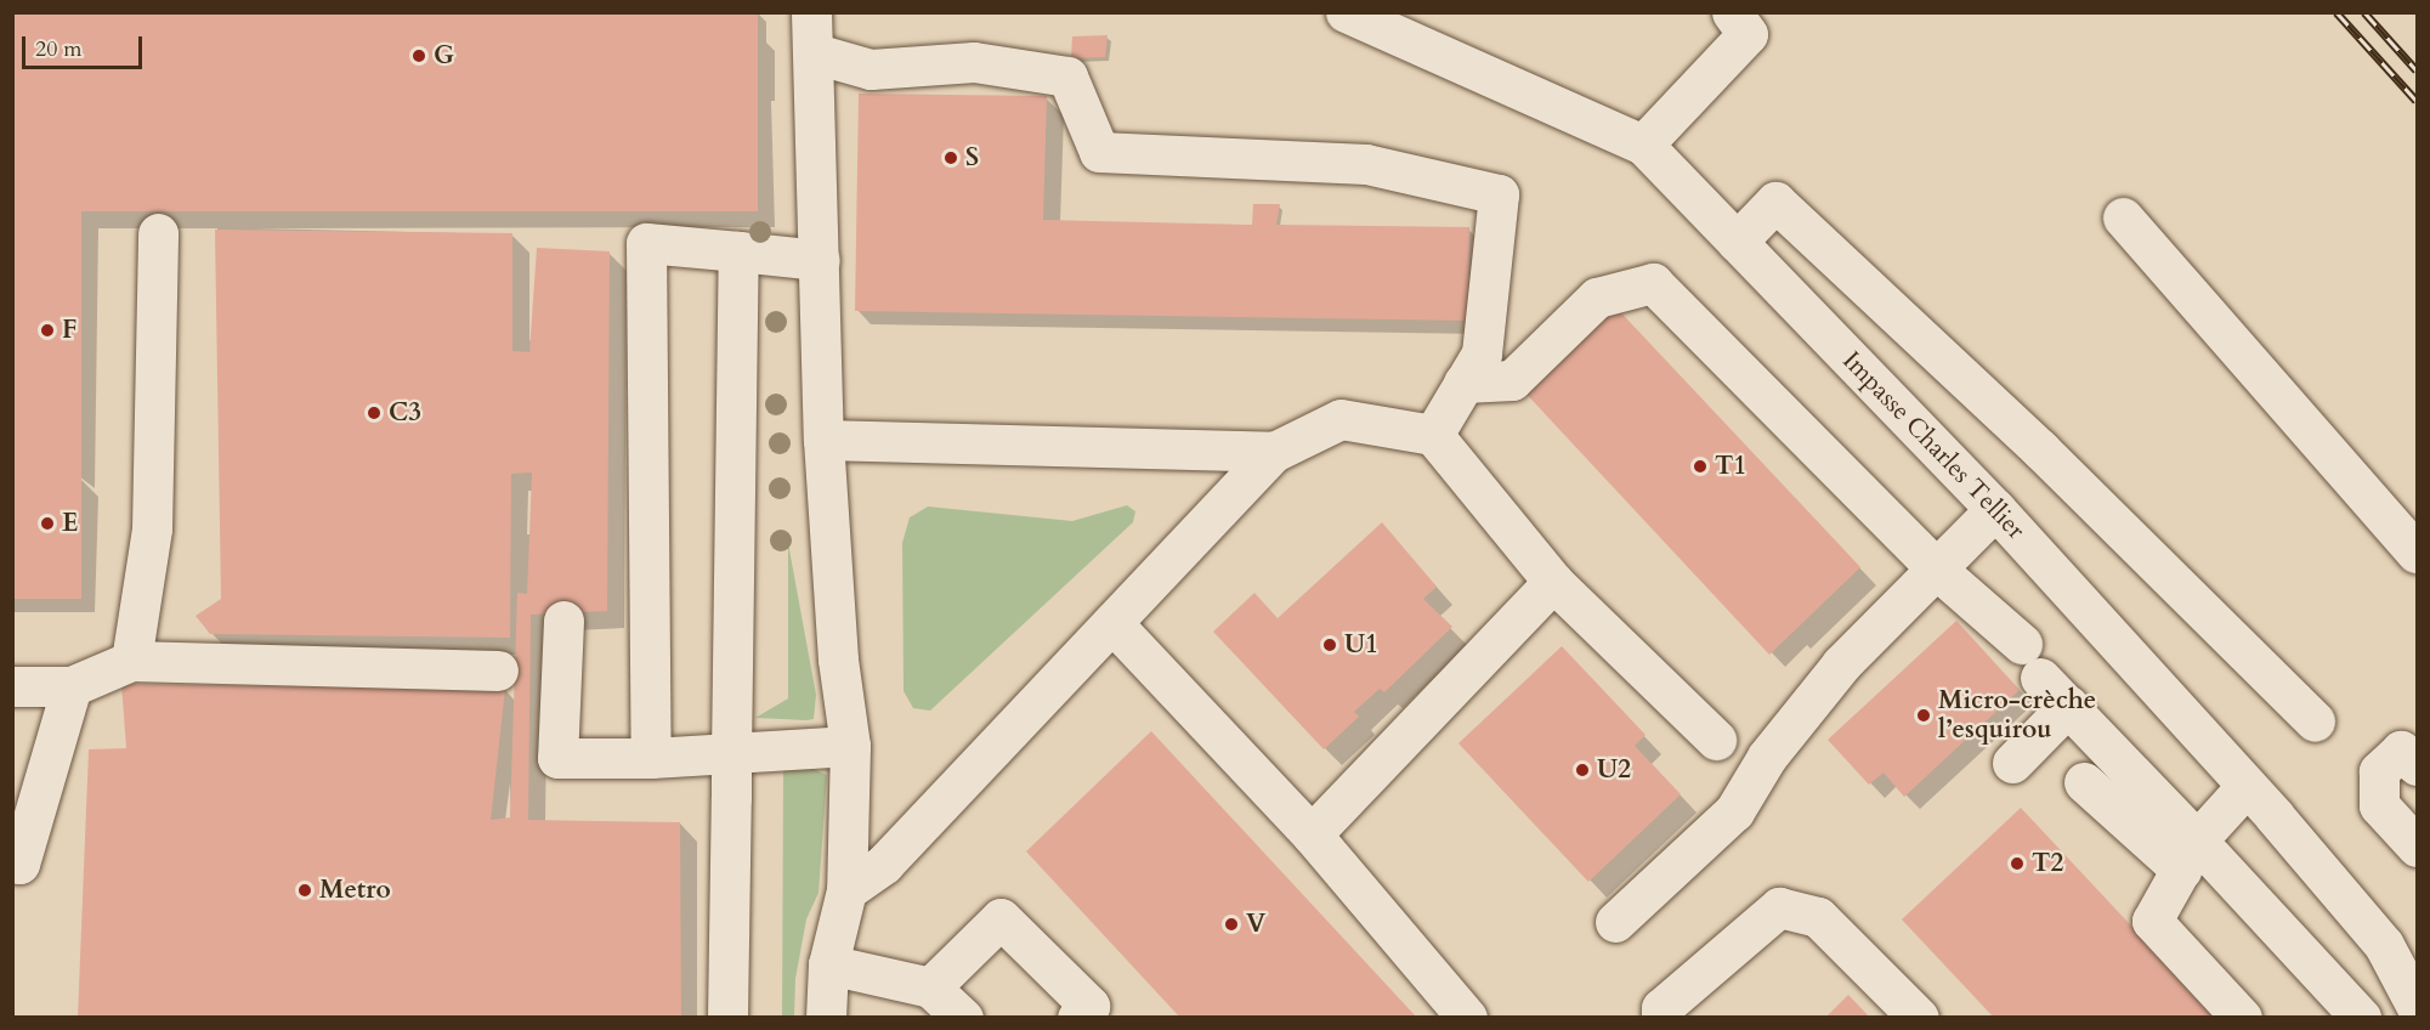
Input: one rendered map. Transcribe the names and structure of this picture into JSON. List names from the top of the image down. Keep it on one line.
{"streets":{"street":["Impasse Charles Tellier"]},"places":["G","S","F","C3","T1","E","U1","Micro-crèche l’esquirou","U2","T2","Metro","V"],"scale_bar":"20 m"}
